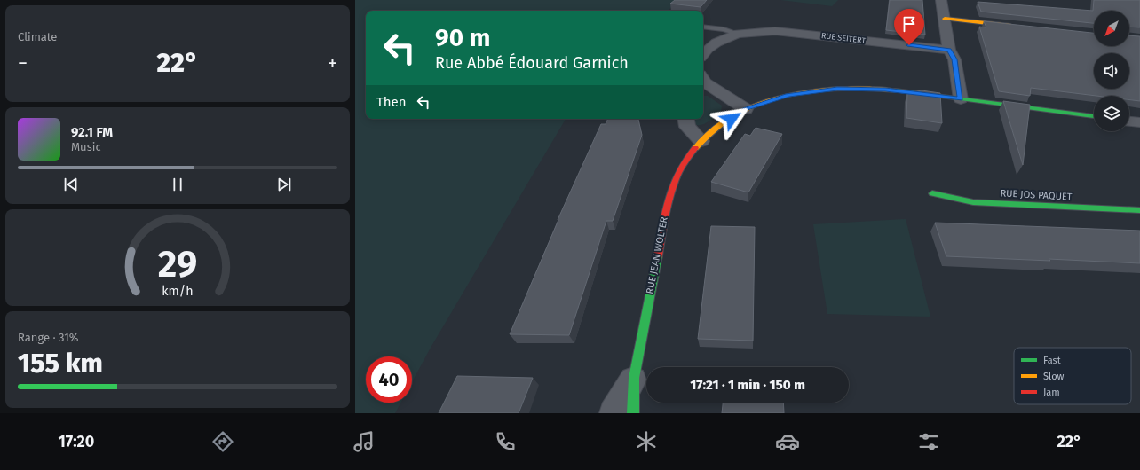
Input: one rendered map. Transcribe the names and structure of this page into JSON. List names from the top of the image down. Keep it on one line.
{"streets":{"street":["RUE SEITERT","RUE JOS PAQUET","RUE JEAN WOLTER"]},"legend":["Fast","Slow","Jam"],"north":"bottom left","page":{"tile":["Climate",["Range · 31%","155 km"]],"turn":["90 m","Rue Abbé Édouard Garnich"],"heat":["−","22°","+"],"then":"Then","song":["92.1 FM","Music"],"limit":"40","trip":"17:21 · 1 min · 150 m","tabs":["17:20","22°"],"gauge":["29","km/h"]}}
